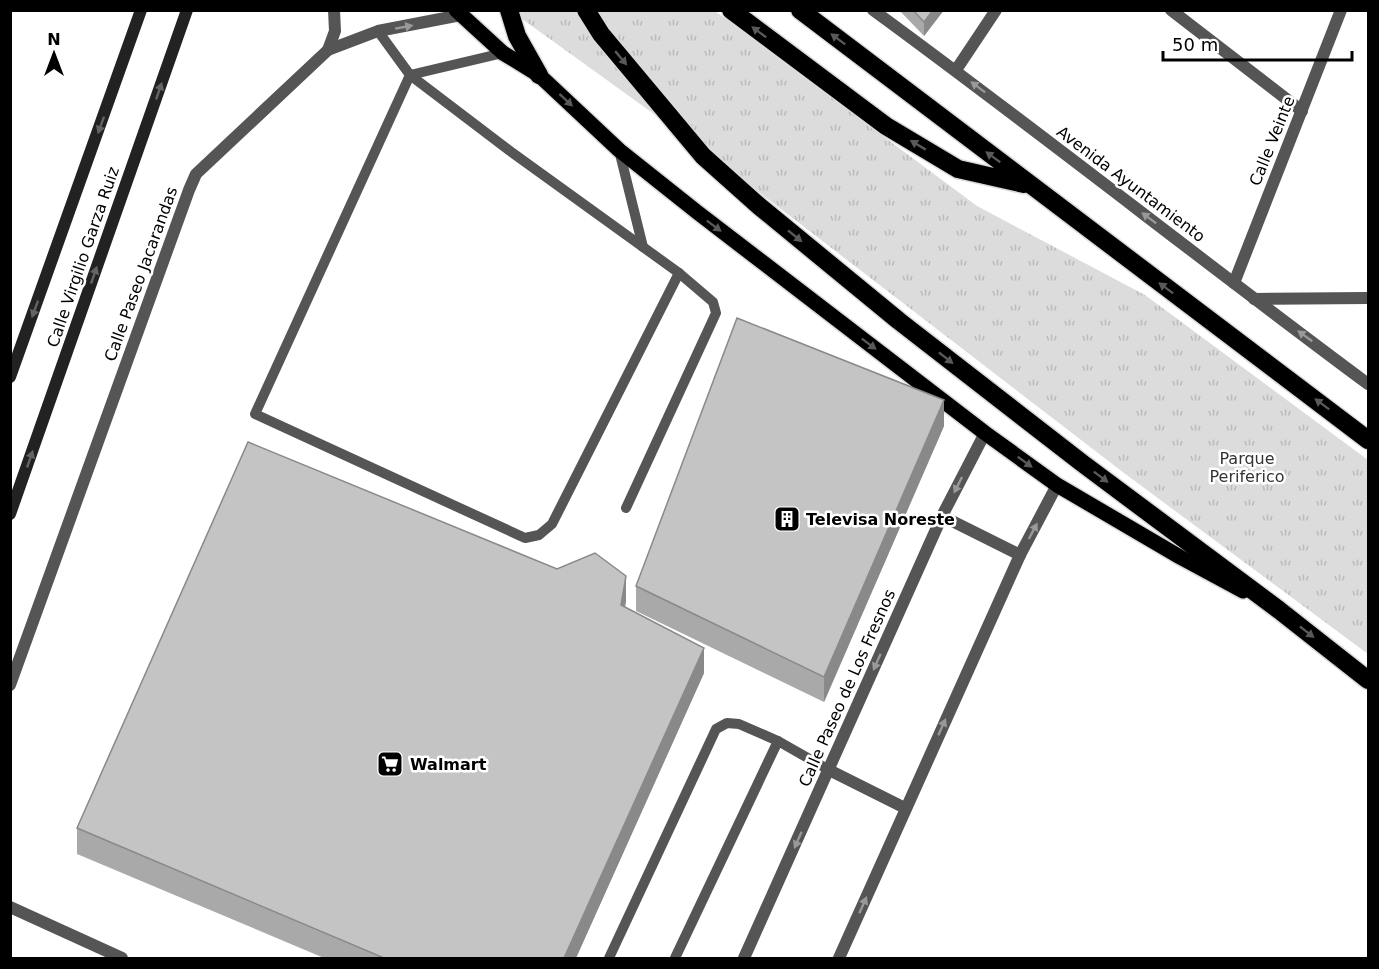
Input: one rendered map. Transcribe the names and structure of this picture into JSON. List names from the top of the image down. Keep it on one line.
{"streets":{"main road":["Calle Virgilio Garza Ruiz"],"street":["Calle Veinte","Avenida Ayuntamiento","Calle Paseo Jacarandas","Calle Paseo de Los Fresnos"]},"crossings":[["Calle Veinte","Avenida Ayuntamiento"]],"one_way":["Avenida Ayuntamiento"],"parks":["Parque Periferico"],"places":{"building":["Televisa Noreste"],"supermarket":["Walmart"]},"scale_bar":"50 m","north":"top"}
